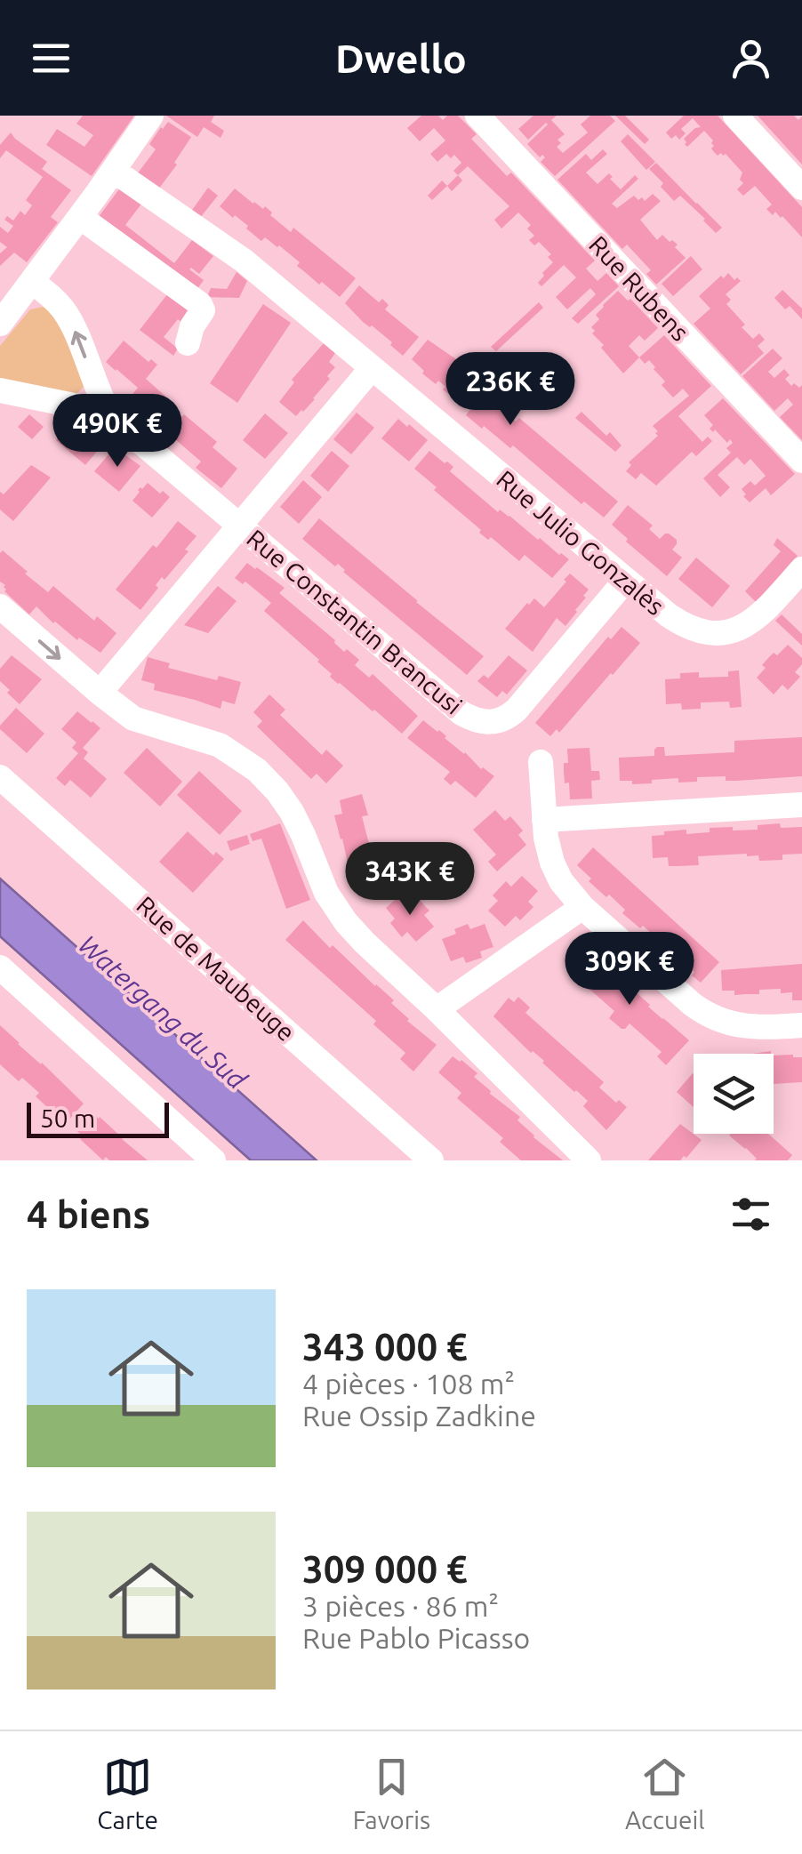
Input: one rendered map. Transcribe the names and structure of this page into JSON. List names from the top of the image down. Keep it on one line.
{"streets":{"street":["Rue Rubens","Rue Julio Gonzalès","Rue Constantin Brancusi","Rue de Maubeuge"]},"crossings":[["Rue Julio Gonzalès","Rue Constantin Brancusi"]],"water":["Watergang du Sud"],"scale_bar":"50 m","page":{"header":"Dwello","price":["236K €","490K €","343K €","309K €"],"scale":"50 m","heading":"4 biens","list":[{"name":"343 000 €","note":"4 pièces · 108 m² · Rue Ossip Zadkine"},{"name":"309 000 €","note":"3 pièces · 86 m² · Rue Pablo Picasso"}],"tabs":["Carte","Favoris","Accueil"]}}
